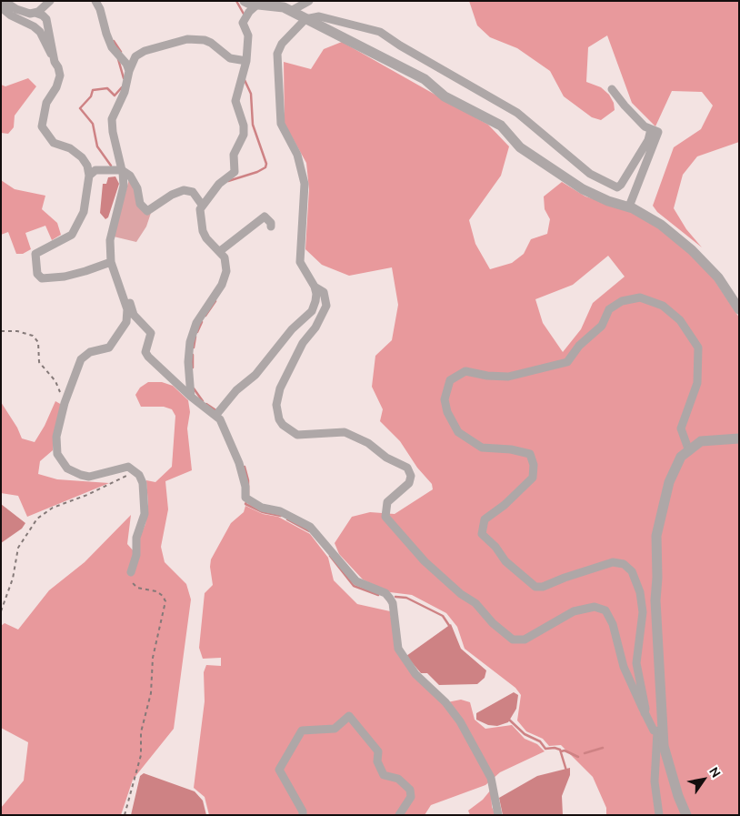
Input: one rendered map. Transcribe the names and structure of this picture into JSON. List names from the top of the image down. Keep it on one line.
{"north":"top right"}
